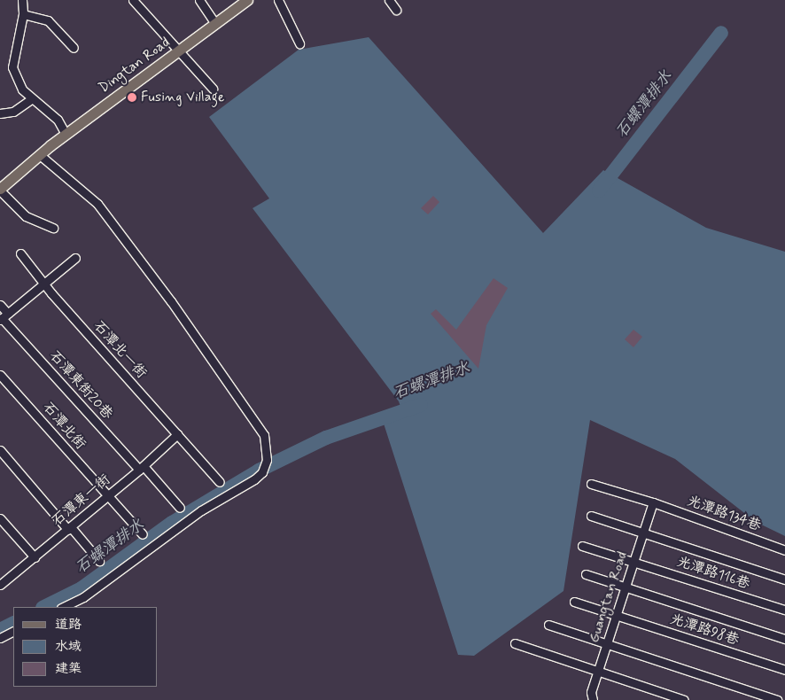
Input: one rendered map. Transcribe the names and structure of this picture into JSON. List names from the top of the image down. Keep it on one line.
{"streets":{"main road":["Dingtan Road"],"street":["石潭北一街","石潭東街20巷","石潭北街","石潭東一街","光潭路134巷","光潭路116巷","Guangtan Road","光潭路98巷"]},"crossings":[["石潭北一街","石潭東一街"],["石潭東街20巷","石潭東一街"],["石潭北街","石潭東一街"],["光潭路134巷","Guangtan Road"],["光潭路116巷","Guangtan Road"],["Guangtan Road","光潭路98巷"]],"water":["石螺潭排水"],"places":["Fusing Village"],"legend":["道路","水域","建築"]}
